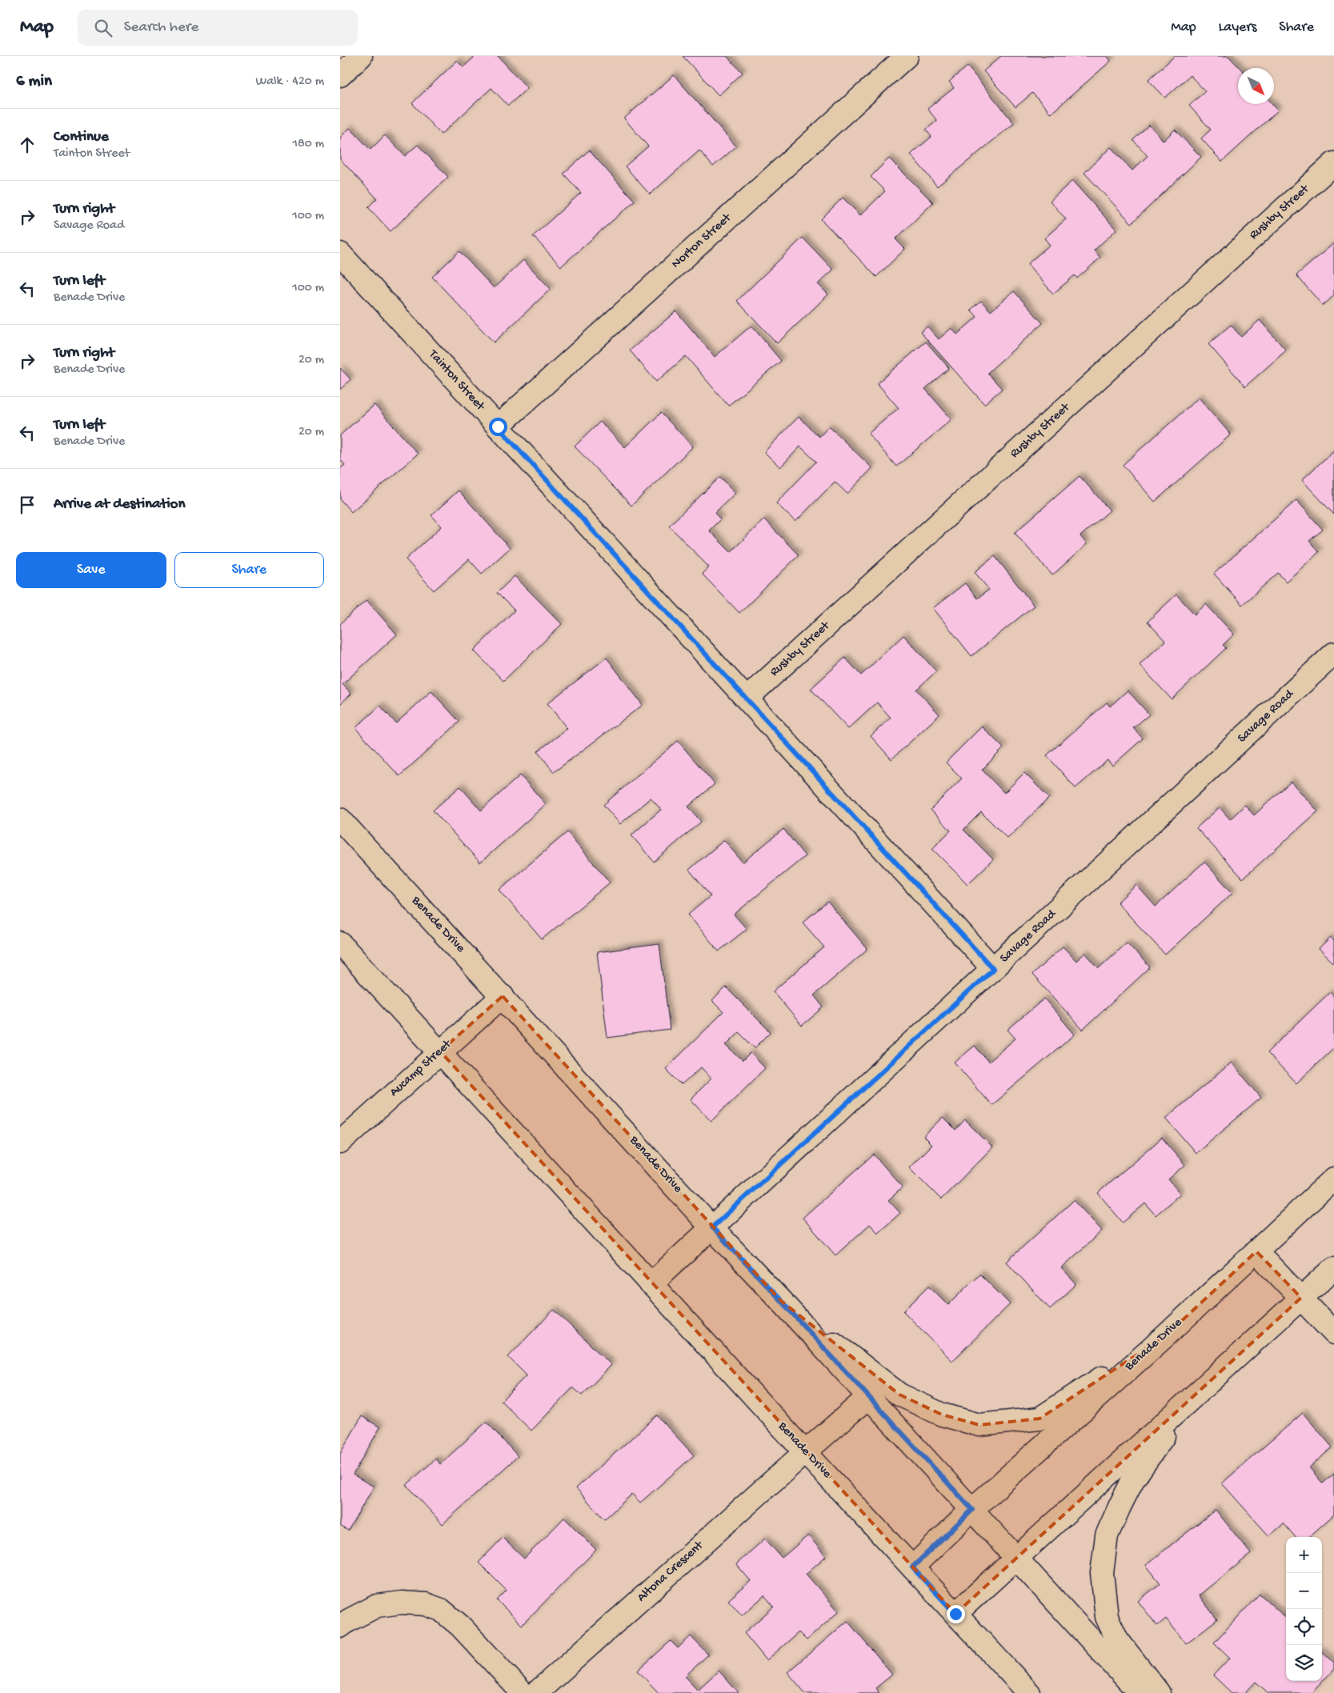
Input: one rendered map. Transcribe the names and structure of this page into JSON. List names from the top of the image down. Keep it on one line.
{"streets":{"street":["Rushby Street","Norton Street","Tainton Street","Savage Road","Benade Drive","Aucamp Street","Altona Crescent"]},"crossings":[["Rushby Street","Tainton Street"],["Norton Street","Tainton Street"],["Tainton Street","Savage Road"],["Savage Road","Benade Drive"],["Benade Drive","Aucamp Street"],["Benade Drive","Altona Crescent"]],"north":"bottom right","page":{"header":"Map","search":"Search here","nav":["Map","Layers","Share"],"heading":["6 min","Walk · 420 m"],"list":[["Continue","Tainton Street","180 m"],["Turn right","Savage Road","100 m"],["Turn left","Benade Drive","100 m"],["Turn right","Benade Drive","20 m"],["Turn left","Benade Drive","20 m"],"Arrive at destination"],"buttons":["Save","Share"],"map_buttons":["+","−"]}}
